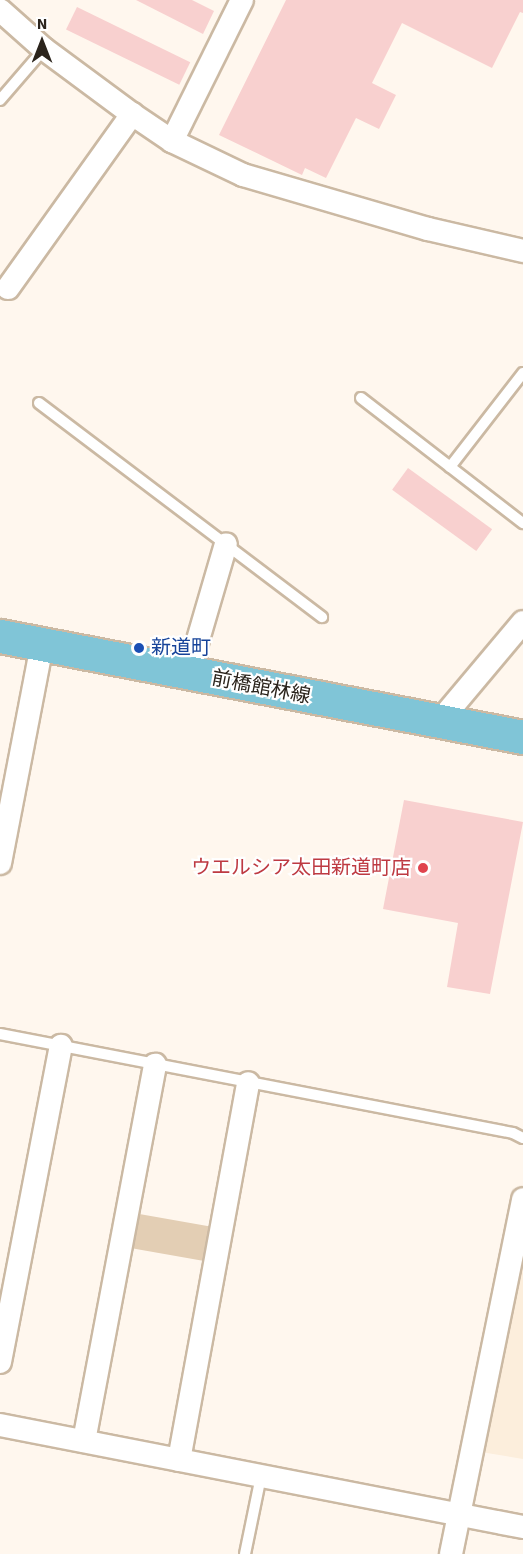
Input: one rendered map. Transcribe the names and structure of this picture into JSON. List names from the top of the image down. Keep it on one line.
{"streets":{"main road":["前橋館林線"]},"places":["新道町","ウエルシア太田新道町店"],"north":"top"}
